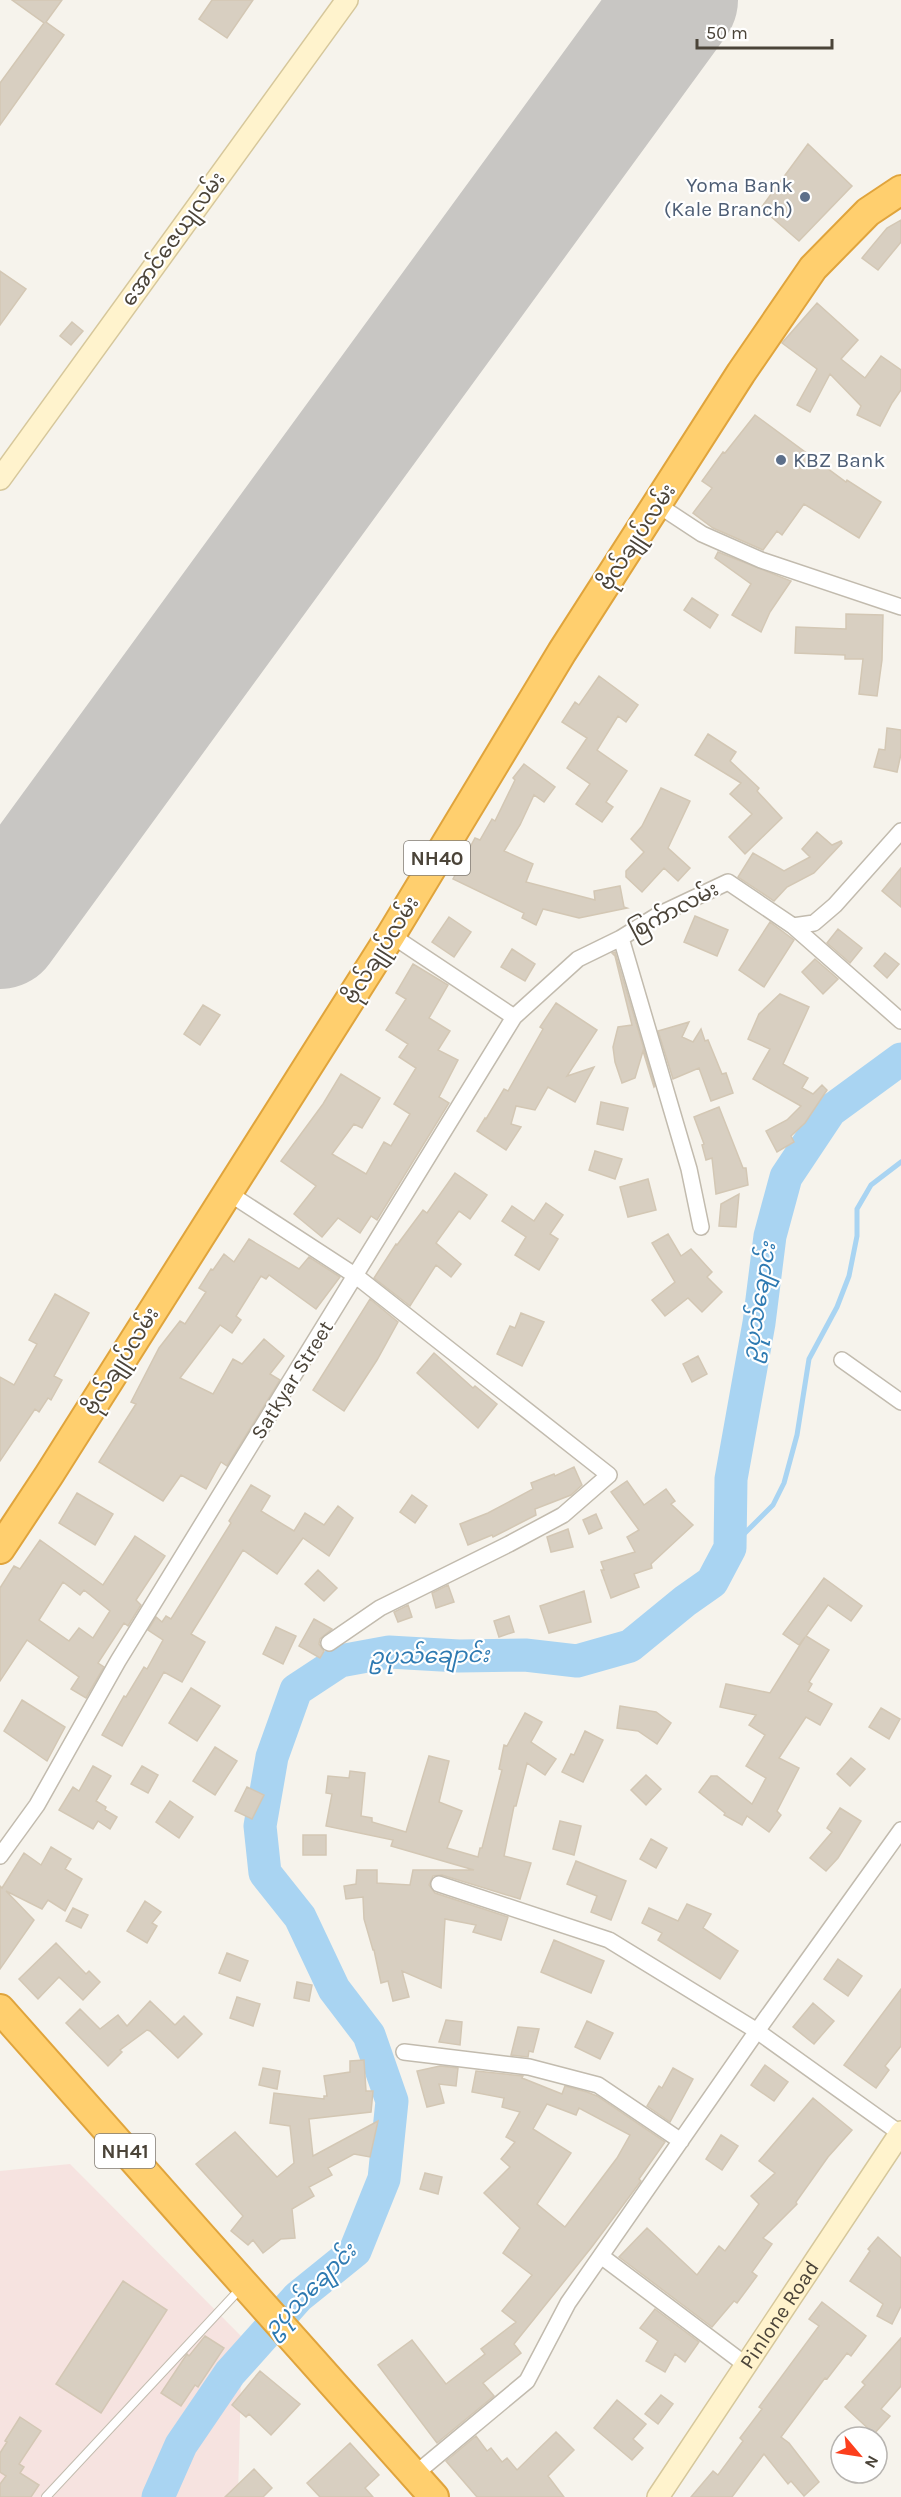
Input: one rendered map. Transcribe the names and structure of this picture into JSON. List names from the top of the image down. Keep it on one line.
{"streets":{"highway":["ဗိုလ်ချုပ်လမ်း","NH40","NH41"],"street":["အောင်ဇေယျလမ်း","စြက်ာလမ်း","Satkyar Street","Pinlone Road"]},"crossings":[["စြက်ာလမ်း","Satkyar Street"]],"water":["ဥပုသ်ချောင်း"],"places":["Yoma Bank (Kale Branch)","KBZ Bank"],"scale_bar":"50 m","north":"bottom right"}
